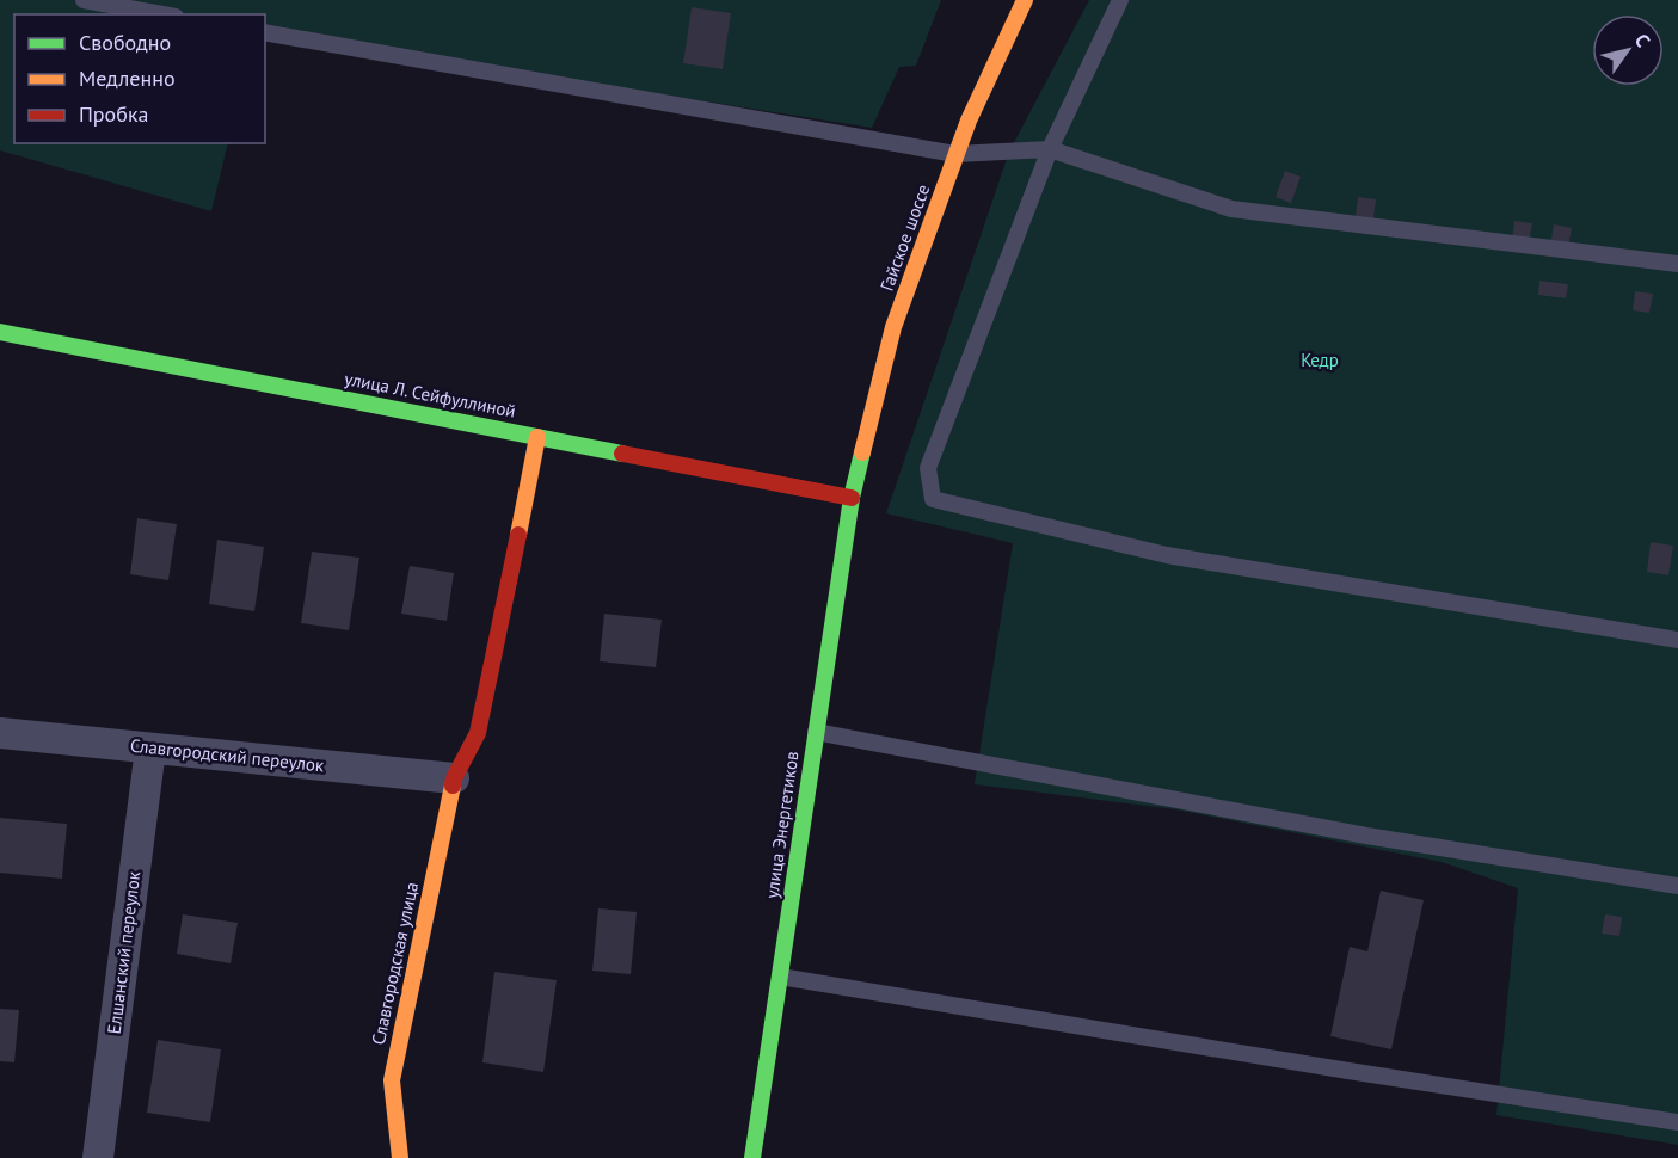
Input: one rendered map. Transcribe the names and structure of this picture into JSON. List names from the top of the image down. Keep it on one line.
{"streets":{"street":["Гайское шоссе","улица Л. Сейфуллиной","Славгородский переулок","улица Энергетиков","Елшанский переулок","Славгородская улица"]},"crossings":[["Гайское шоссе","улица Л. Сейфуллиной"],["Гайское шоссе","улица Энергетиков"],["улица Л. Сейфуллиной","улица Энергетиков"],["улица Л. Сейфуллиной","Славгородская улица"],["Славгородский переулок","Елшанский переулок"],["Славгородский переулок","Славгородская улица"]],"parks":["Кедр"],"legend":["Свободно","Медленно","Пробка"],"north":"top right"}
